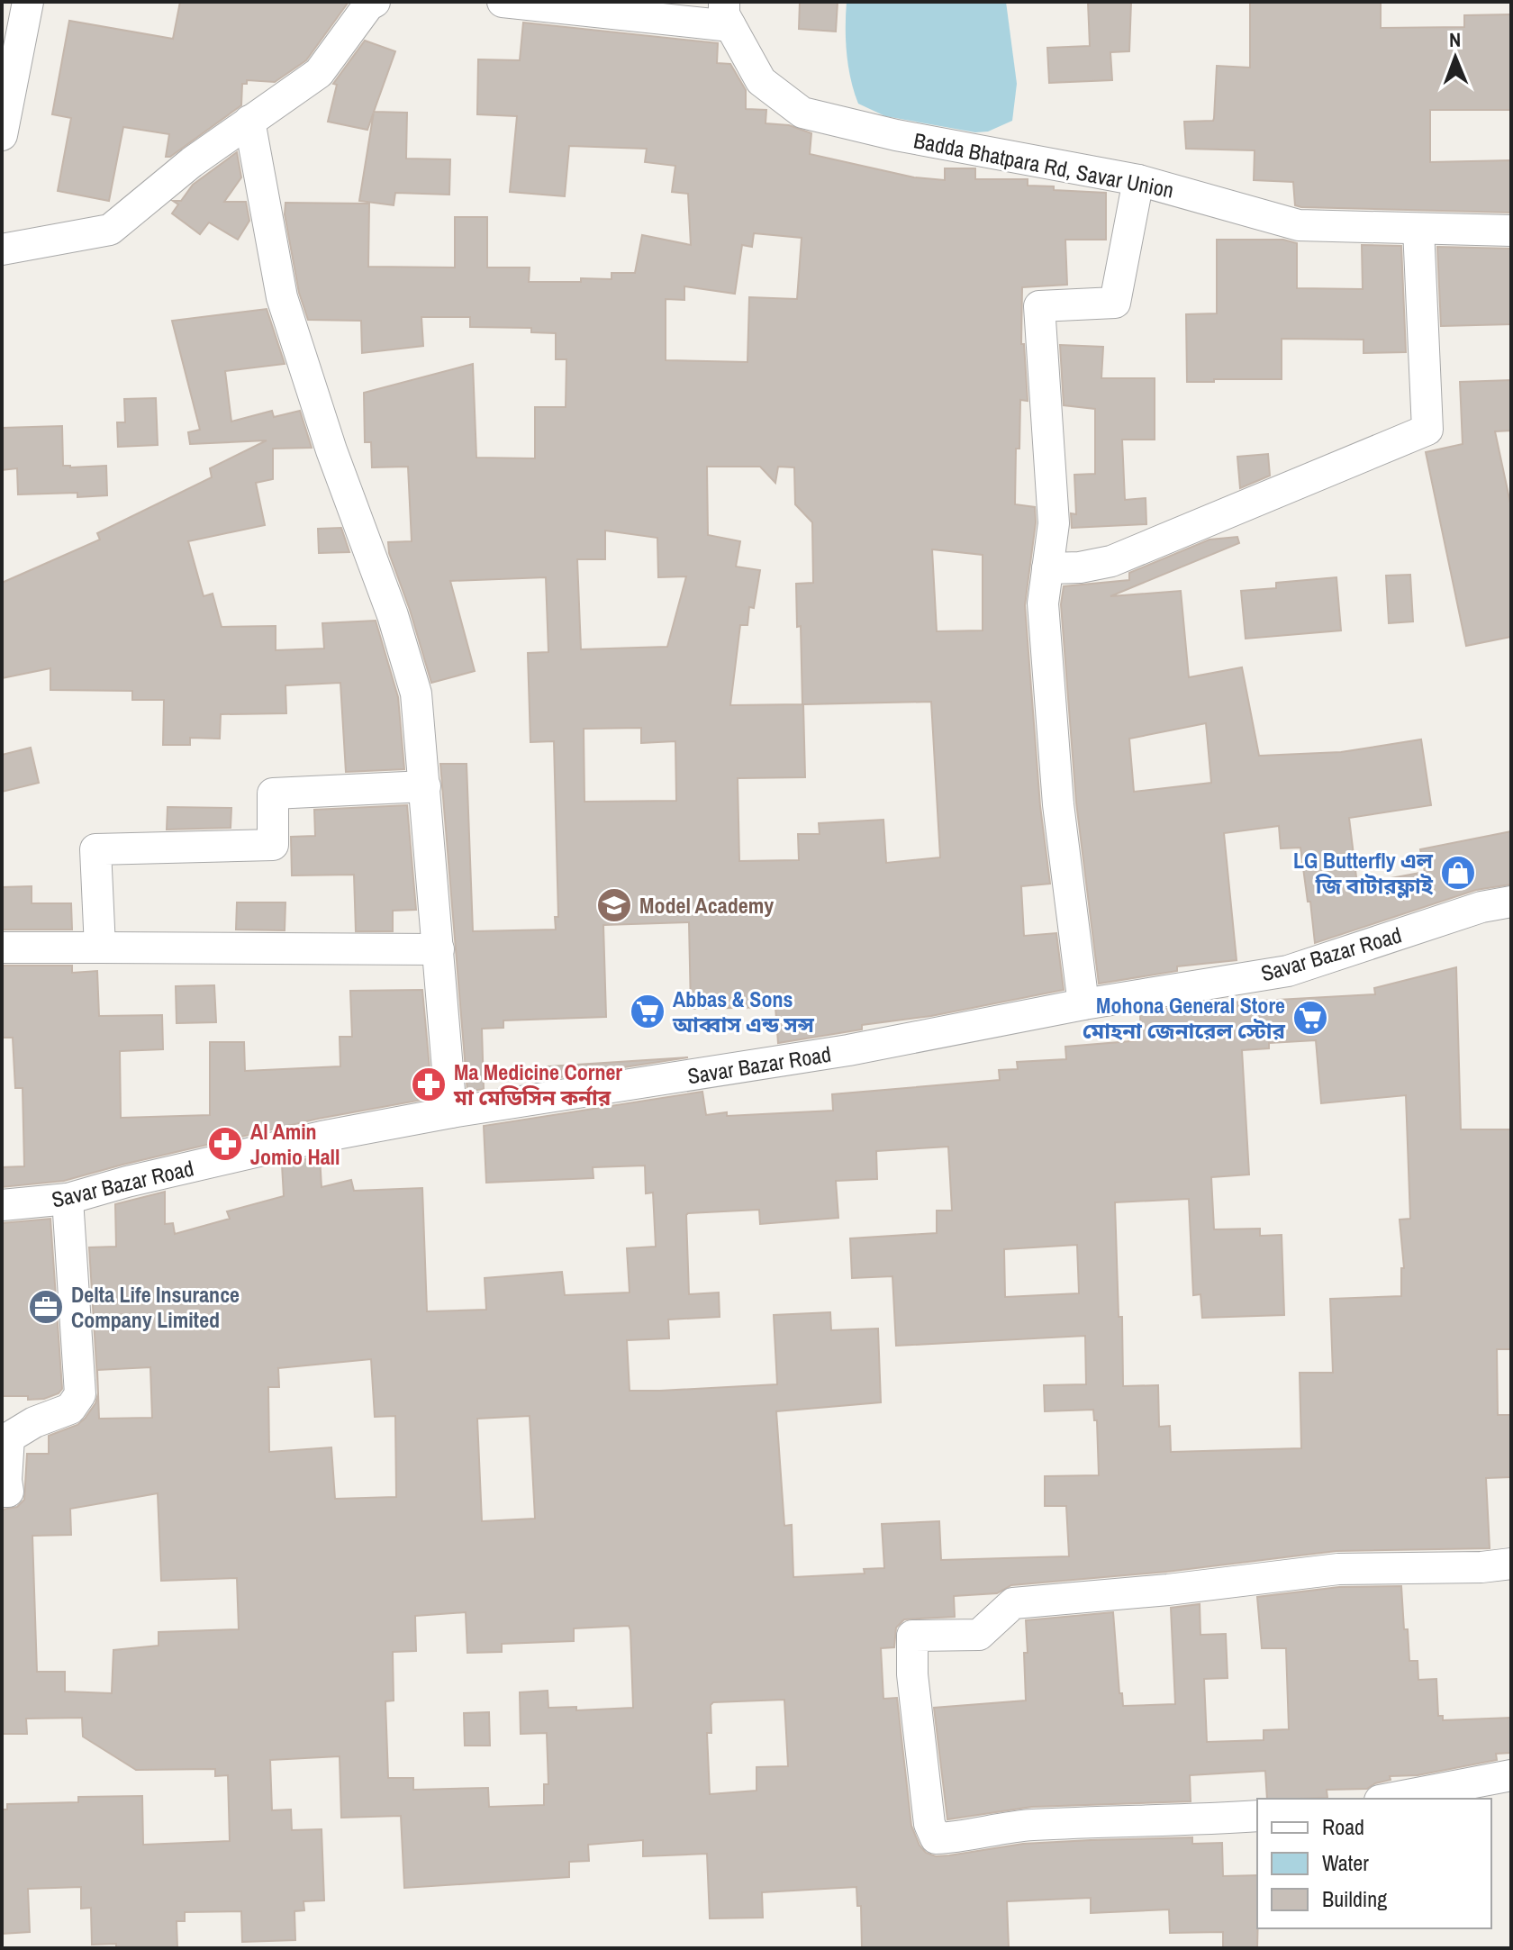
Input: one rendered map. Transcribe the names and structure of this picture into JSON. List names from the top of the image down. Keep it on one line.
{"streets":{"street":["Badda Bhatpara Rd, Savar Union","Savar Bazar Road"]},"places":{"shop":["LG Butterfly এল জি বাটারফ্লাই"],"school or university":["Model Academy"],"supermarket":["Abbas & Sons আব্বাস এন্ড সন্স","Mohona General Store মোহনা জেনারেল স্টোর"],"pharmacy":["Ma Medicine Corner মা মেডিসিন কর্নার","Al Amin Jomio Hall"],"office":["Delta Life Insurance Company Limited"]},"legend":["Road","Water","Building"],"north":"top"}
